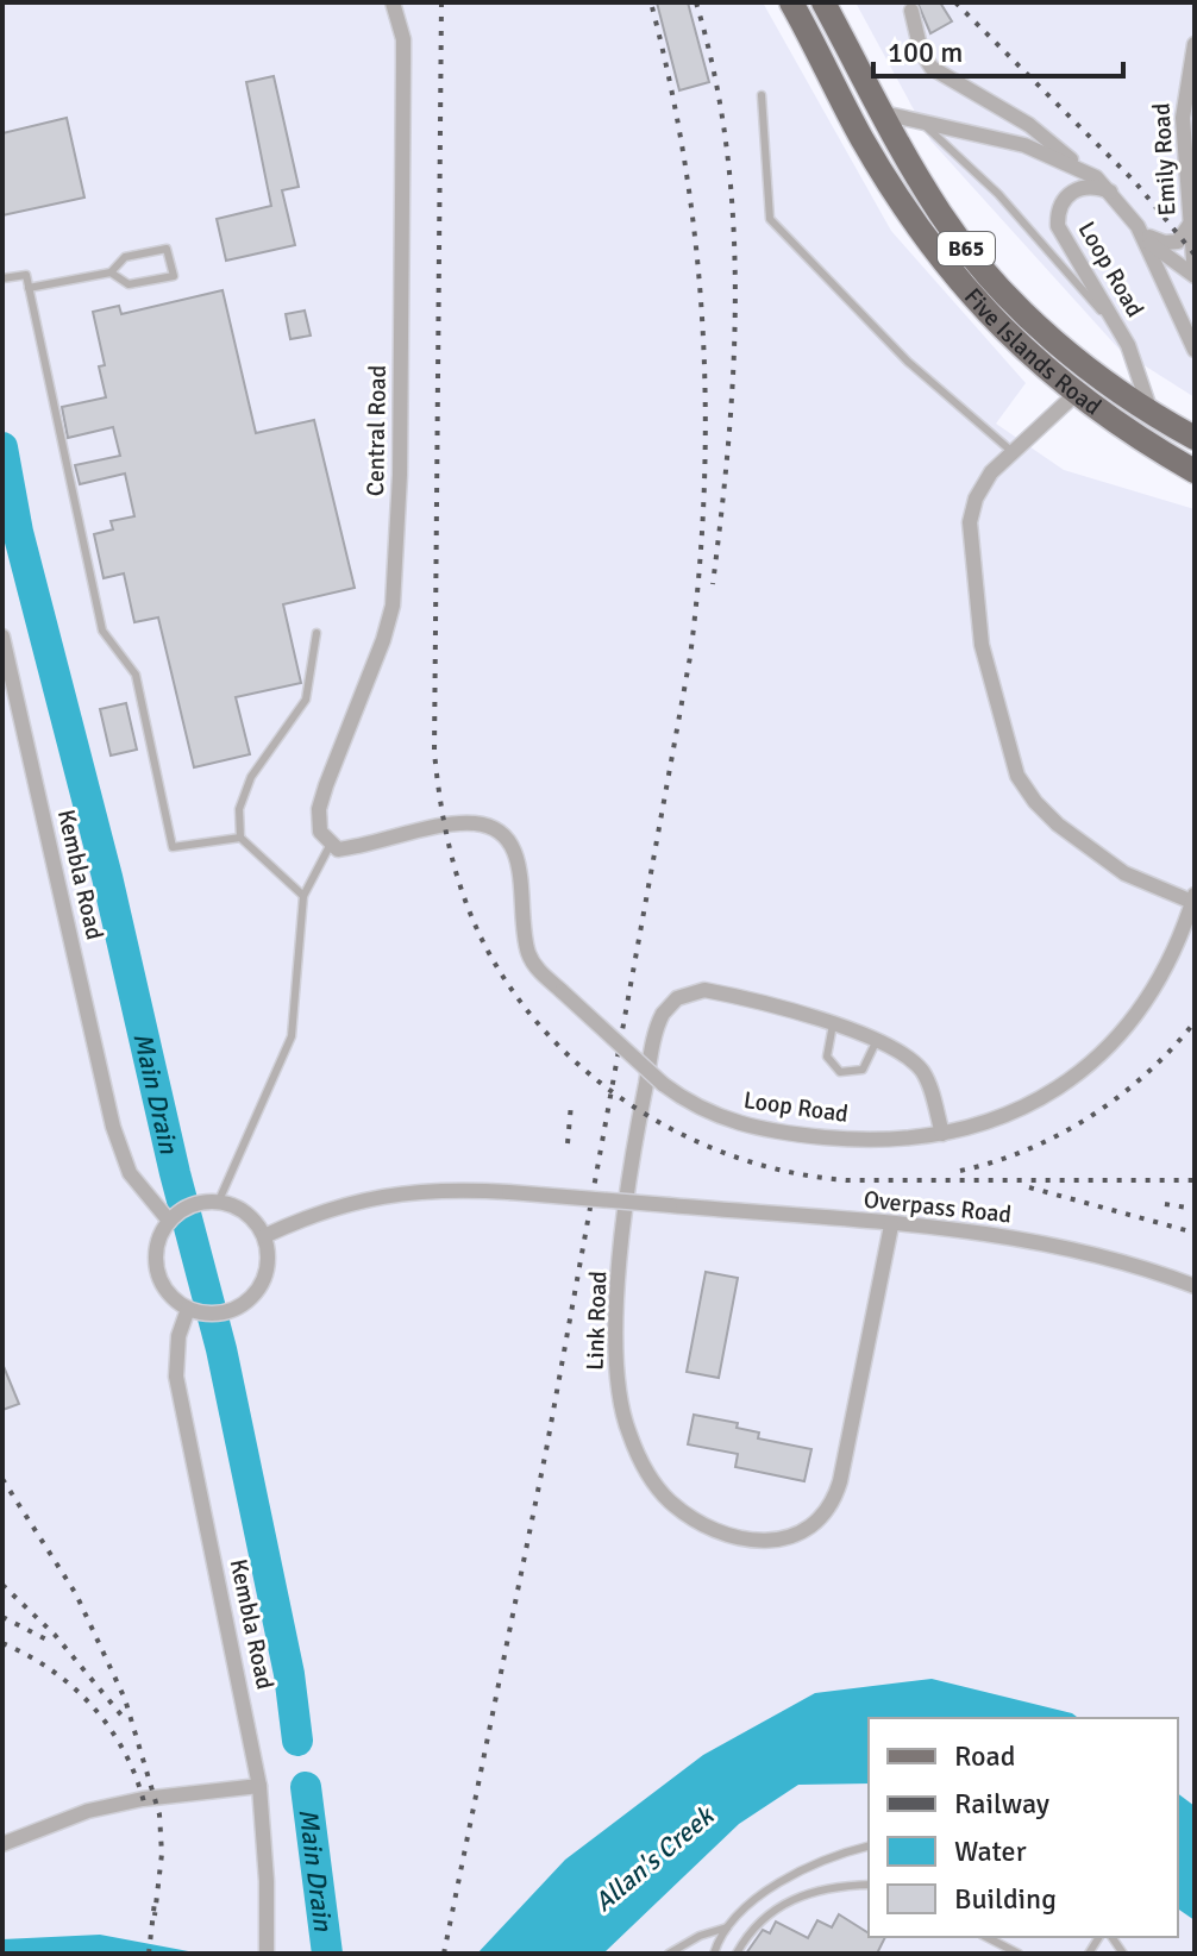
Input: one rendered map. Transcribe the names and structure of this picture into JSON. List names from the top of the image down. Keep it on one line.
{"streets":{"main road":["B65","Five Islands Road"],"street":["Emily Road","Loop Road","Central Road","Kembla Road","Overpass Road","Link Road"]},"crossings":[["Loop Road","Five Islands Road"],["Loop Road","Central Road"],["Loop Road","Link Road"],["Kembla Road","Overpass Road"],["Overpass Road","Link Road"]],"water":["Main Drain","Allan's Creek"],"legend":["Road","Railway","Water","Building"],"scale_bar":"100 m"}
